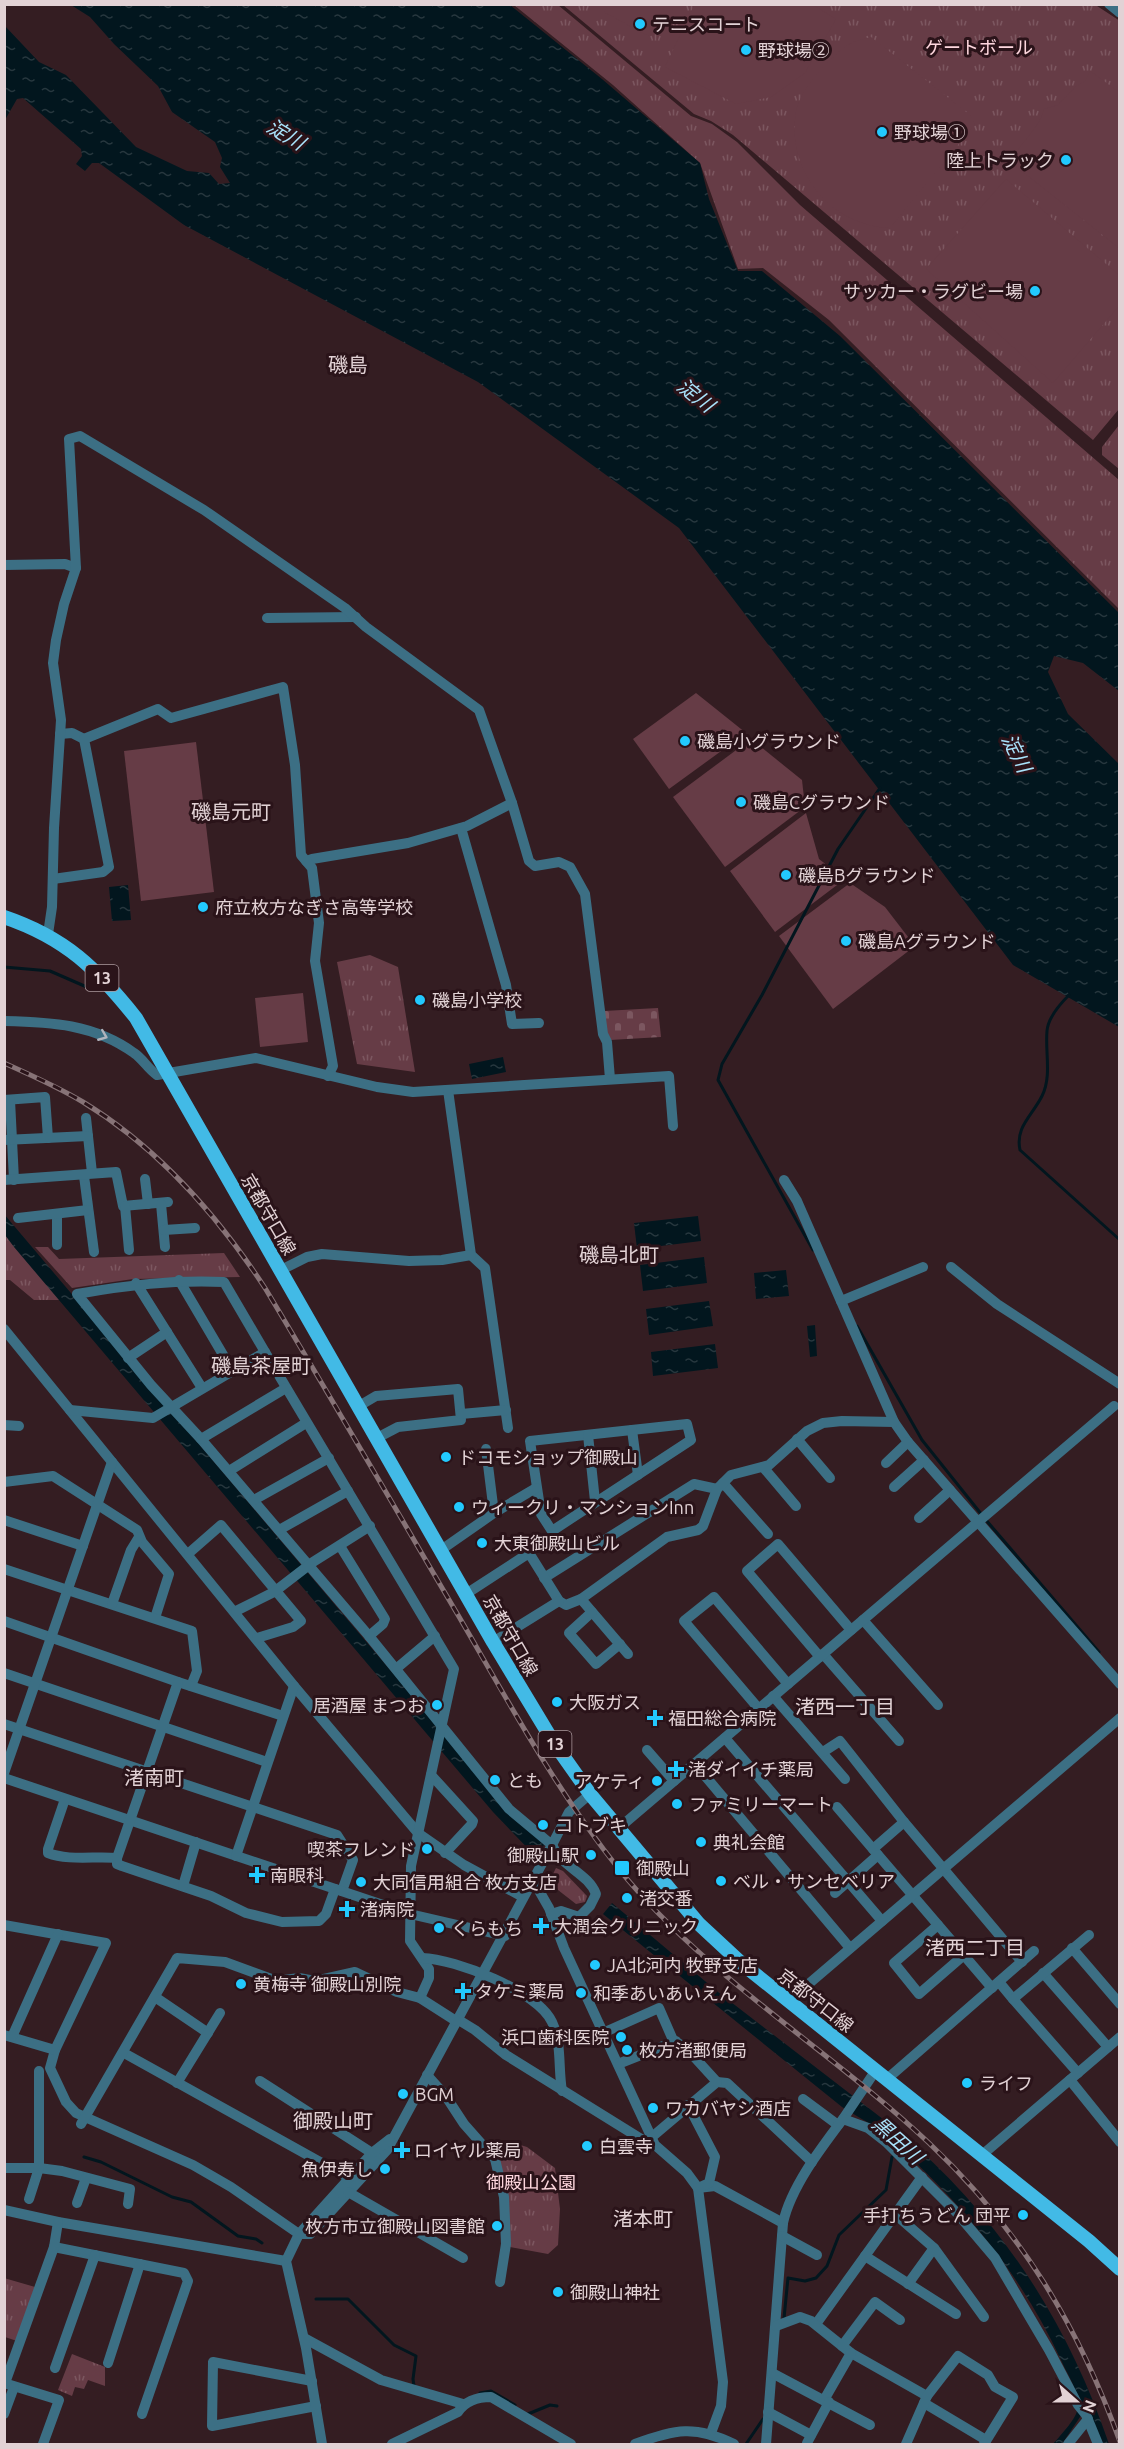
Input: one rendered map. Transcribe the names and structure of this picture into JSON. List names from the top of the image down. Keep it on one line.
{"streets":{"main road":["13","京都守口線"]},"districts":["磯島","磯島元町","磯島北町","磯島茶屋町","渚西一丁目","渚南町","渚西二丁目","御殿山町","渚本町"],"water":["淀川","黒田川"],"parks":["ゲートボール","御殿山公園"],"places":{"other":["テニスコート","野球場②","野球場①","陸上トラック","サッカー・ラグビー場","磯島小グラウンド","磯島Cグラウンド","磯島Bグラウンド","府立枚方なぎさ高等学校","磯島Aグラウンド","磯島小学校","ドコモショップ御殿山","ウィークリ・マンションInn","大東御殿山ビル","大阪ガス","居酒屋 まつお","とも","アケティ","ファミリーマート","コトブキ","典礼会館","喫茶フレンド","御殿山駅","ベル・サンセベリア","大同信用組合 枚方支店","渚交番","くらもち","JA北河内 牧野支店","黄梅寺 御殿山別院","和季あいあいえん","浜口歯科医院","枚方渚郵便局","ライフ","BGM","ワカバヤシ酒店","白雲寺","魚伊寿し","手打ちうどん 団平","枚方市立御殿山図書館","御殿山神社"],"health":["福田総合病院","渚ダイイチ薬局","南眼科","渚病院","大潤会クリニック","タケミ薬局","ロイヤル薬局"],"transit":["御殿山"]},"north":"right"}
